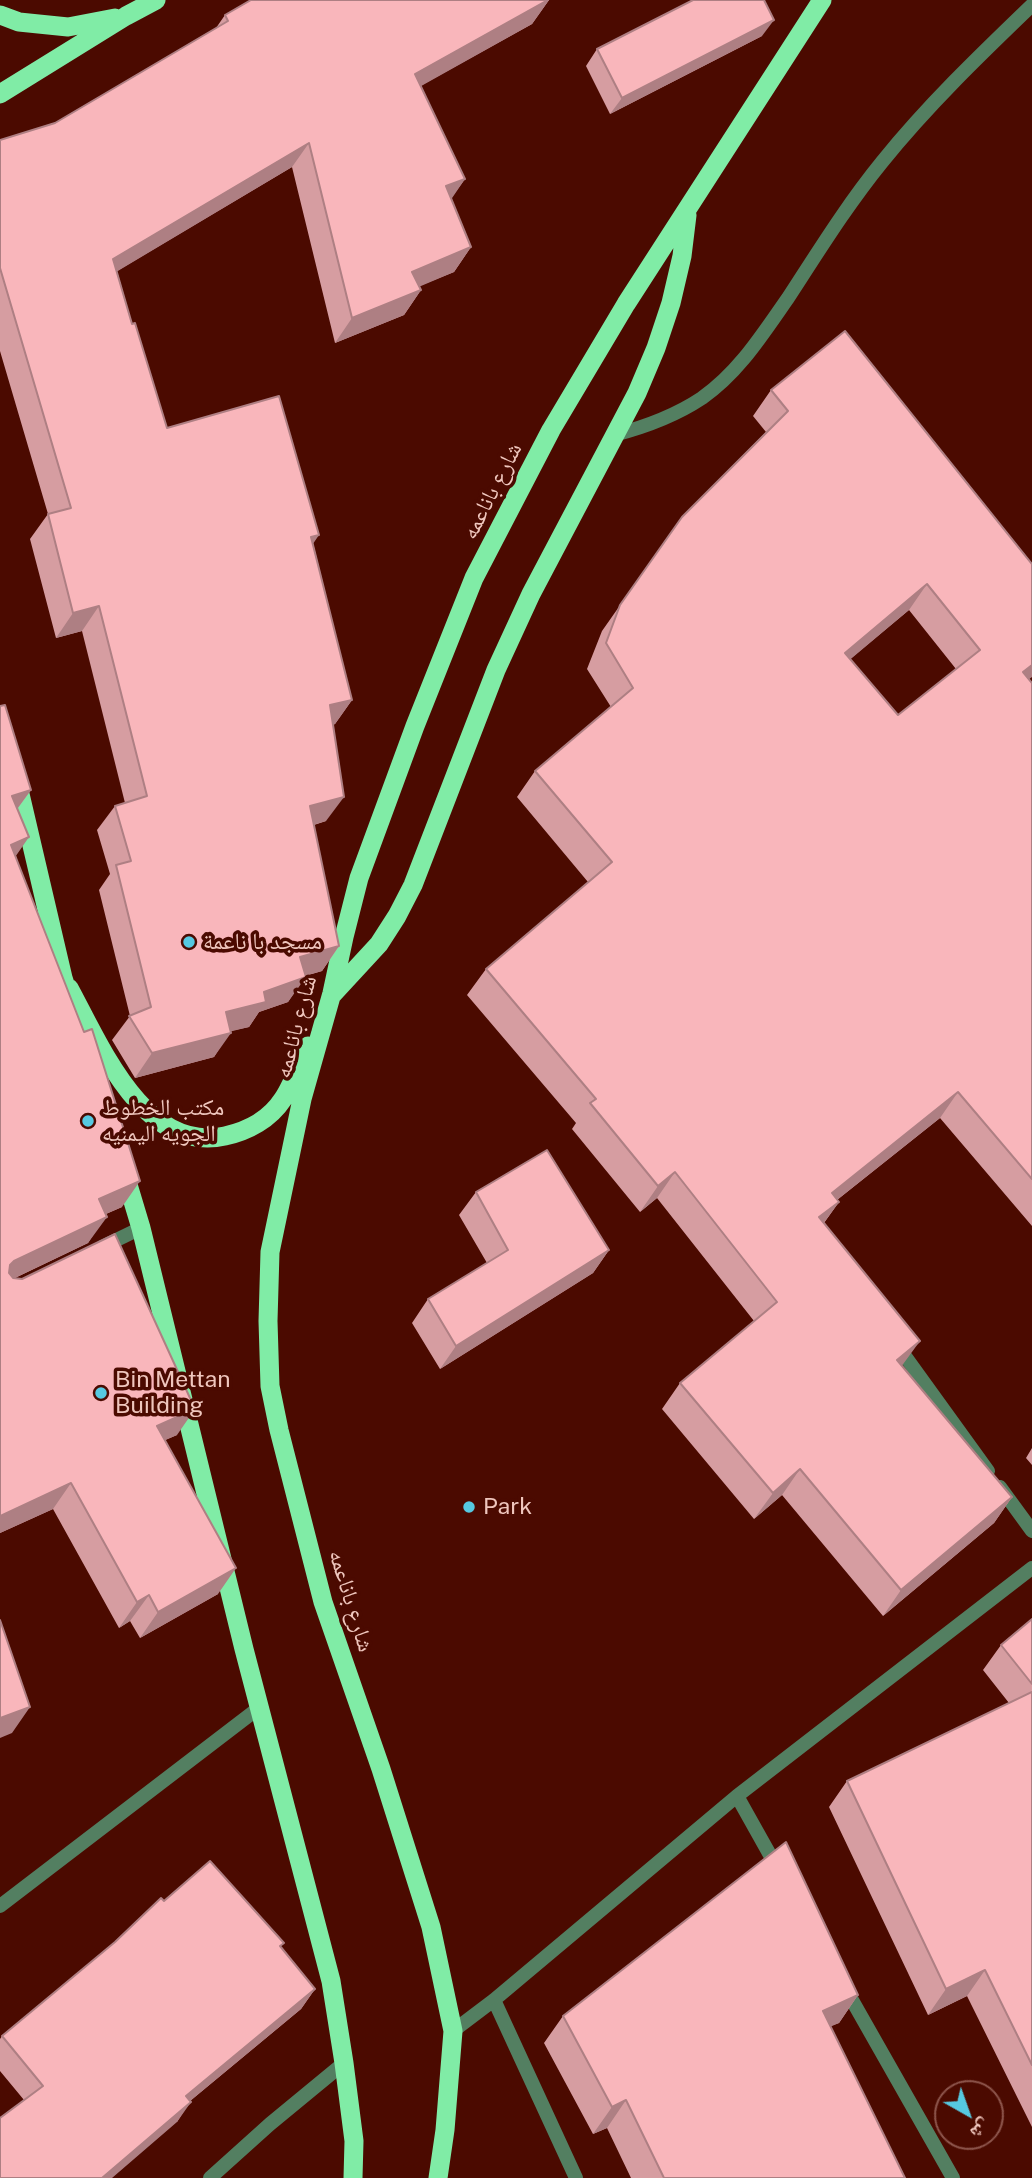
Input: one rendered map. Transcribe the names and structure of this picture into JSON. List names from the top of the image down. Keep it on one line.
{"streets":{"highway":["شارع باناعمه"]},"places":["مسجد با ناعمة","مكتب الخطوط الجويه اليمنيه","Bin Mettan Building","Park"],"north":"bottom right"}
